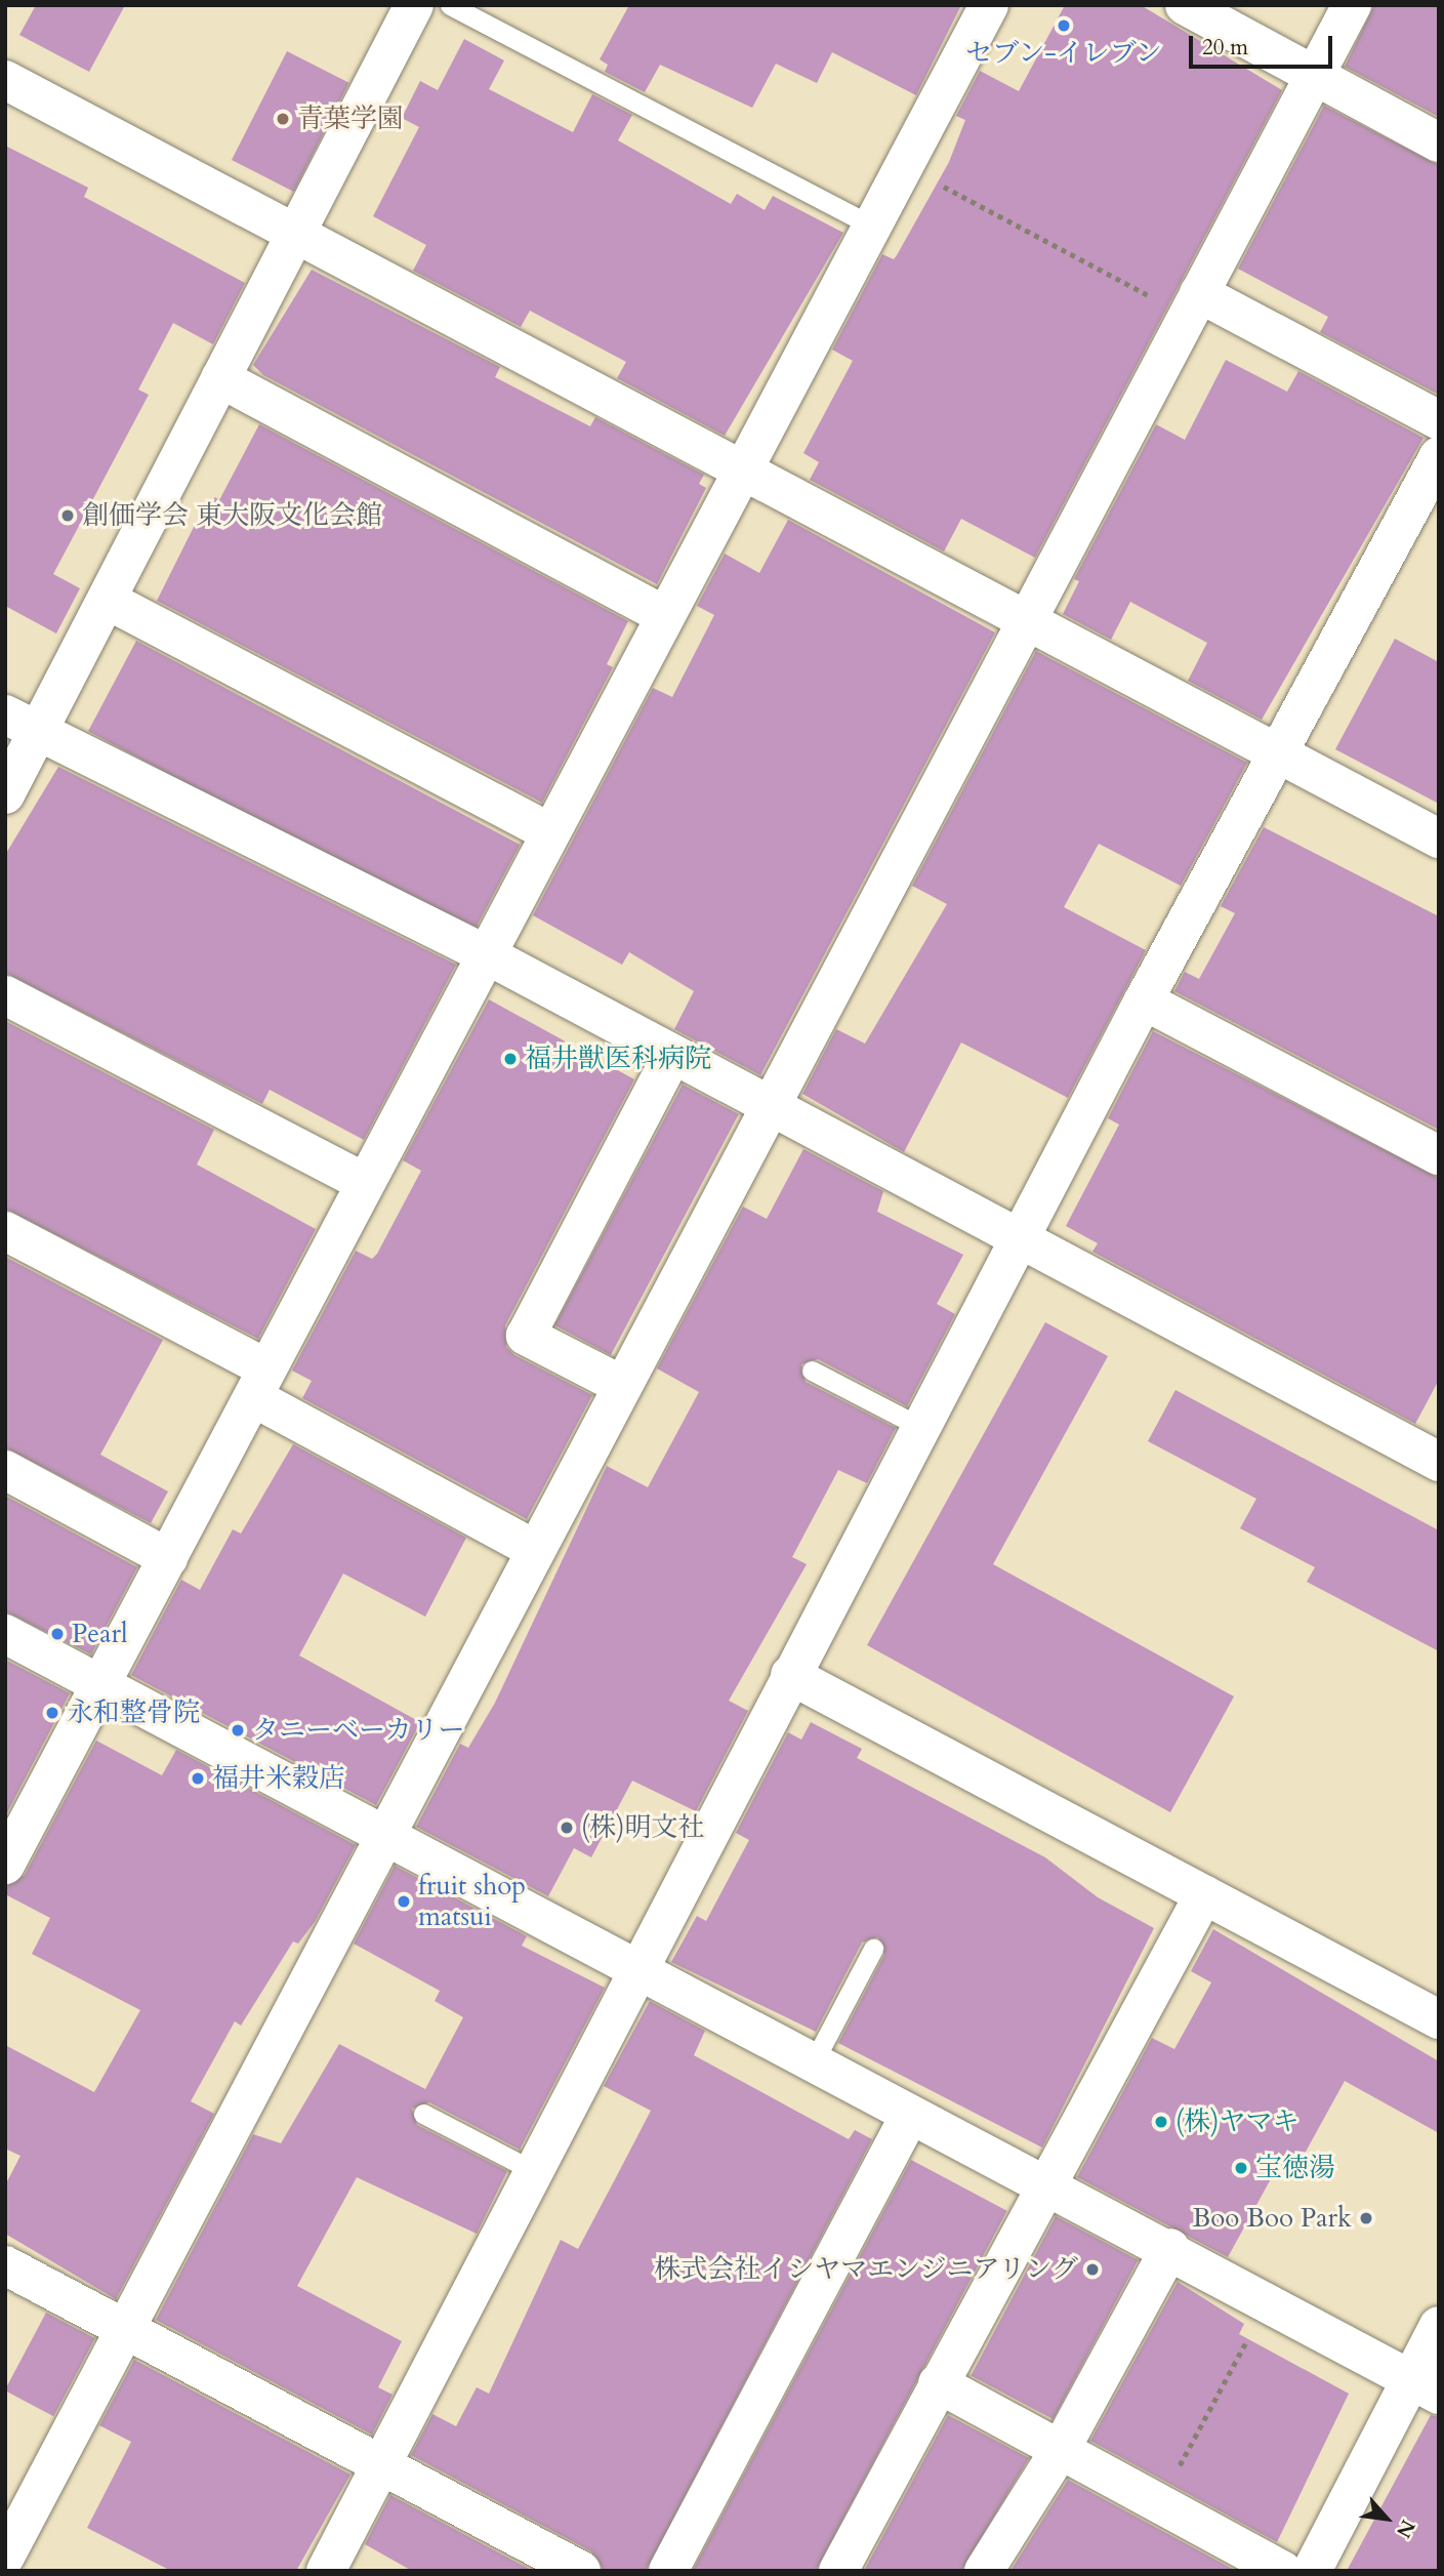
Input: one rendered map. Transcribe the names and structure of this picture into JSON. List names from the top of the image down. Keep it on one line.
{"places":["セブン-イレブン","青葉学園","創価学会 東大阪文化会館","福井獣医科病院","Pearl","永和整骨院","タニーベーカリー","福井米穀店","(株)明文社","fruit shop matsui","(株)ヤマキ","宝徳湯","Boo Boo Park","株式会社イシヤマエンジニアリング"],"scale_bar":"20 m","north":"bottom right"}
